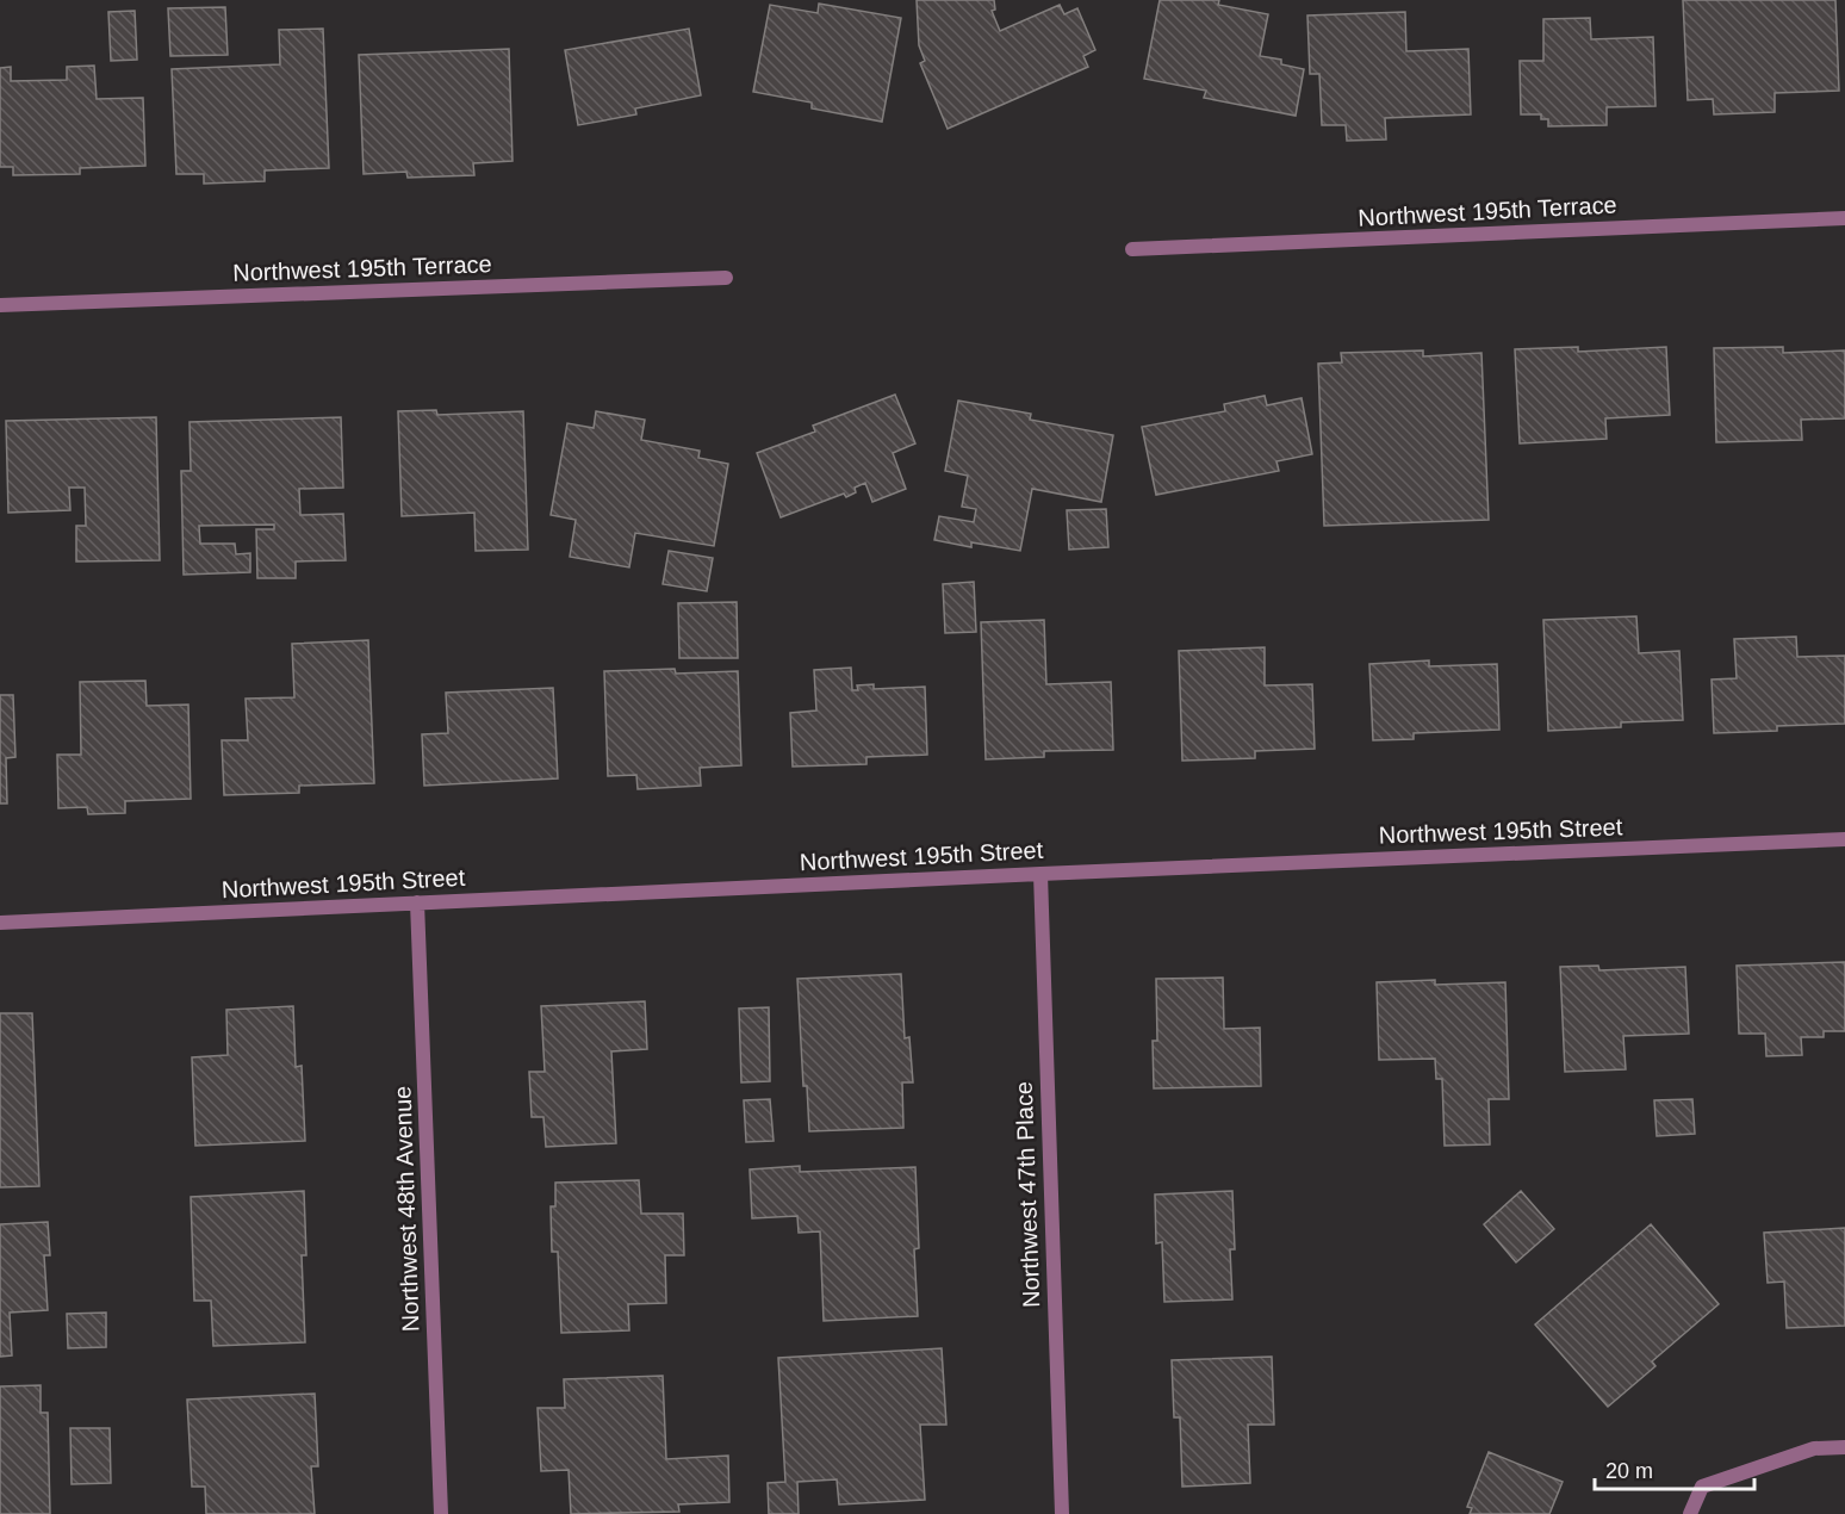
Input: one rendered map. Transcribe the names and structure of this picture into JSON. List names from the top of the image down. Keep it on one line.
{"streets":{"street":["Northwest 195th Terrace","Northwest 195th Street","Northwest 47th Place","Northwest 48th Avenue"]},"crossings":[["Northwest 195th Street","Northwest 47th Place"],["Northwest 195th Street","Northwest 48th Avenue"]],"scale_bar":"20 m"}
